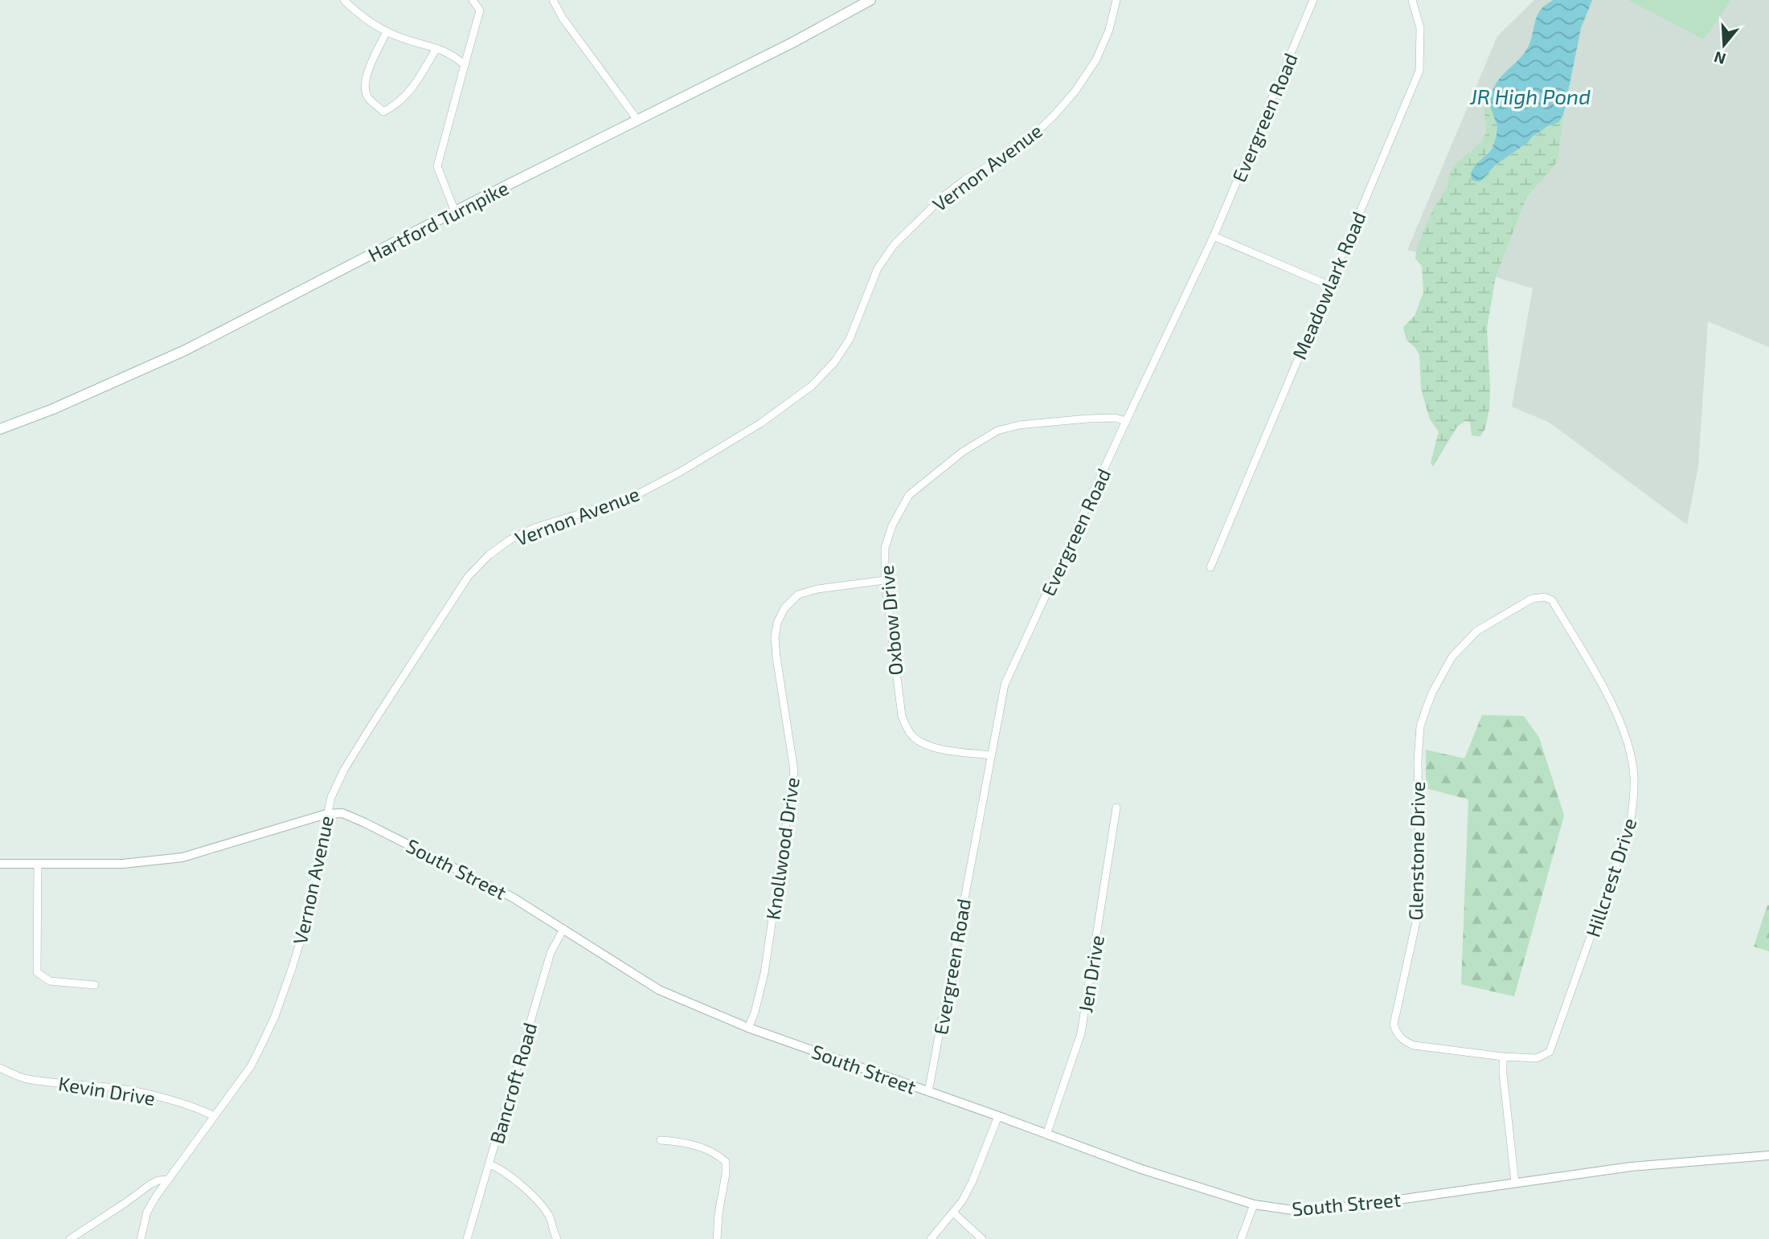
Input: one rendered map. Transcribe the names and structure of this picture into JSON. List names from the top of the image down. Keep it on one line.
{"streets":{"main road":["Hartford Turnpike"],"street":["Evergreen Road","Vernon Avenue","Meadowlark Road","Oxbow Drive","Knollwood Drive","Glenstone Drive","South Street","Hillcrest Drive","Jen Drive","Bancroft Road","Kevin Drive"]},"crossings":[["Evergreen Road","Oxbow Drive"],["Evergreen Road","South Street"],["Vernon Avenue","South Street"],["Vernon Avenue","Kevin Drive"],["Oxbow Drive","Knollwood Drive"],["Knollwood Drive","South Street"],["Glenstone Drive","Hillcrest Drive"],["South Street","Jen Drive"],["South Street","Bancroft Road"]],"water":["JR High Pond"],"north":"bottom"}
